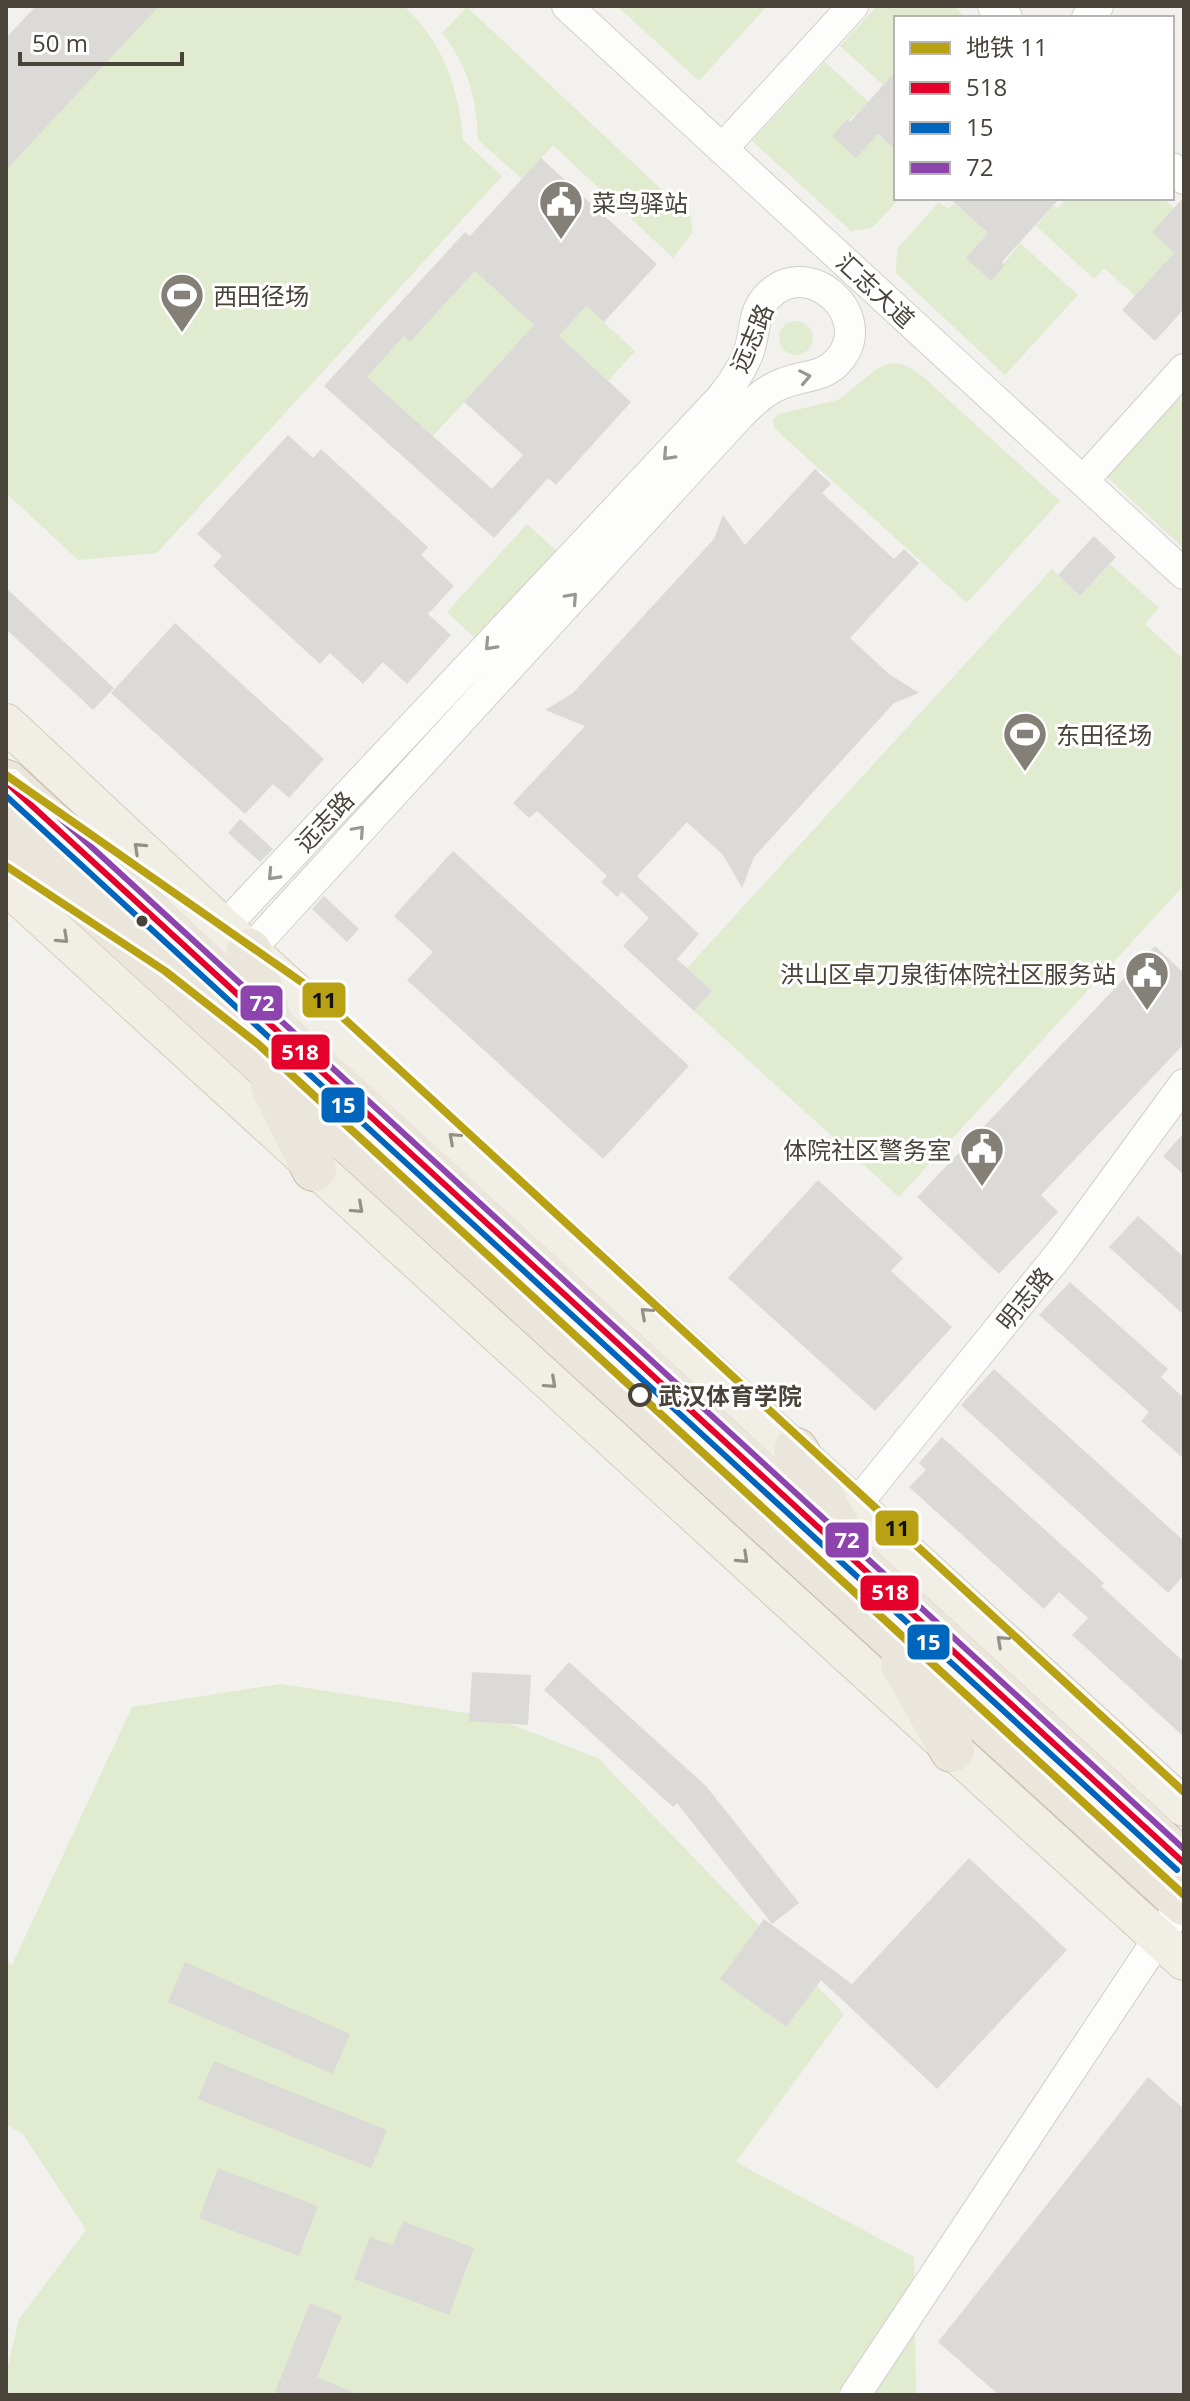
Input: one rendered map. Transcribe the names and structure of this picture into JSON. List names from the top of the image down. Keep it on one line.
{"streets":{"street":["汇志大道","远志路","明志路"]},"places":{"public building":["菜鸟驿站","洪山区卓刀泉街体院社区服务站","体院社区警务室"],"sports":["西田径场","东田径场"],"other":["武汉体育学院"]},"lines":["metro line 11","transit line 72","transit line 518","transit line 15"],"legend":["地铁 11","518","15","72"],"scale_bar":"50 m"}
